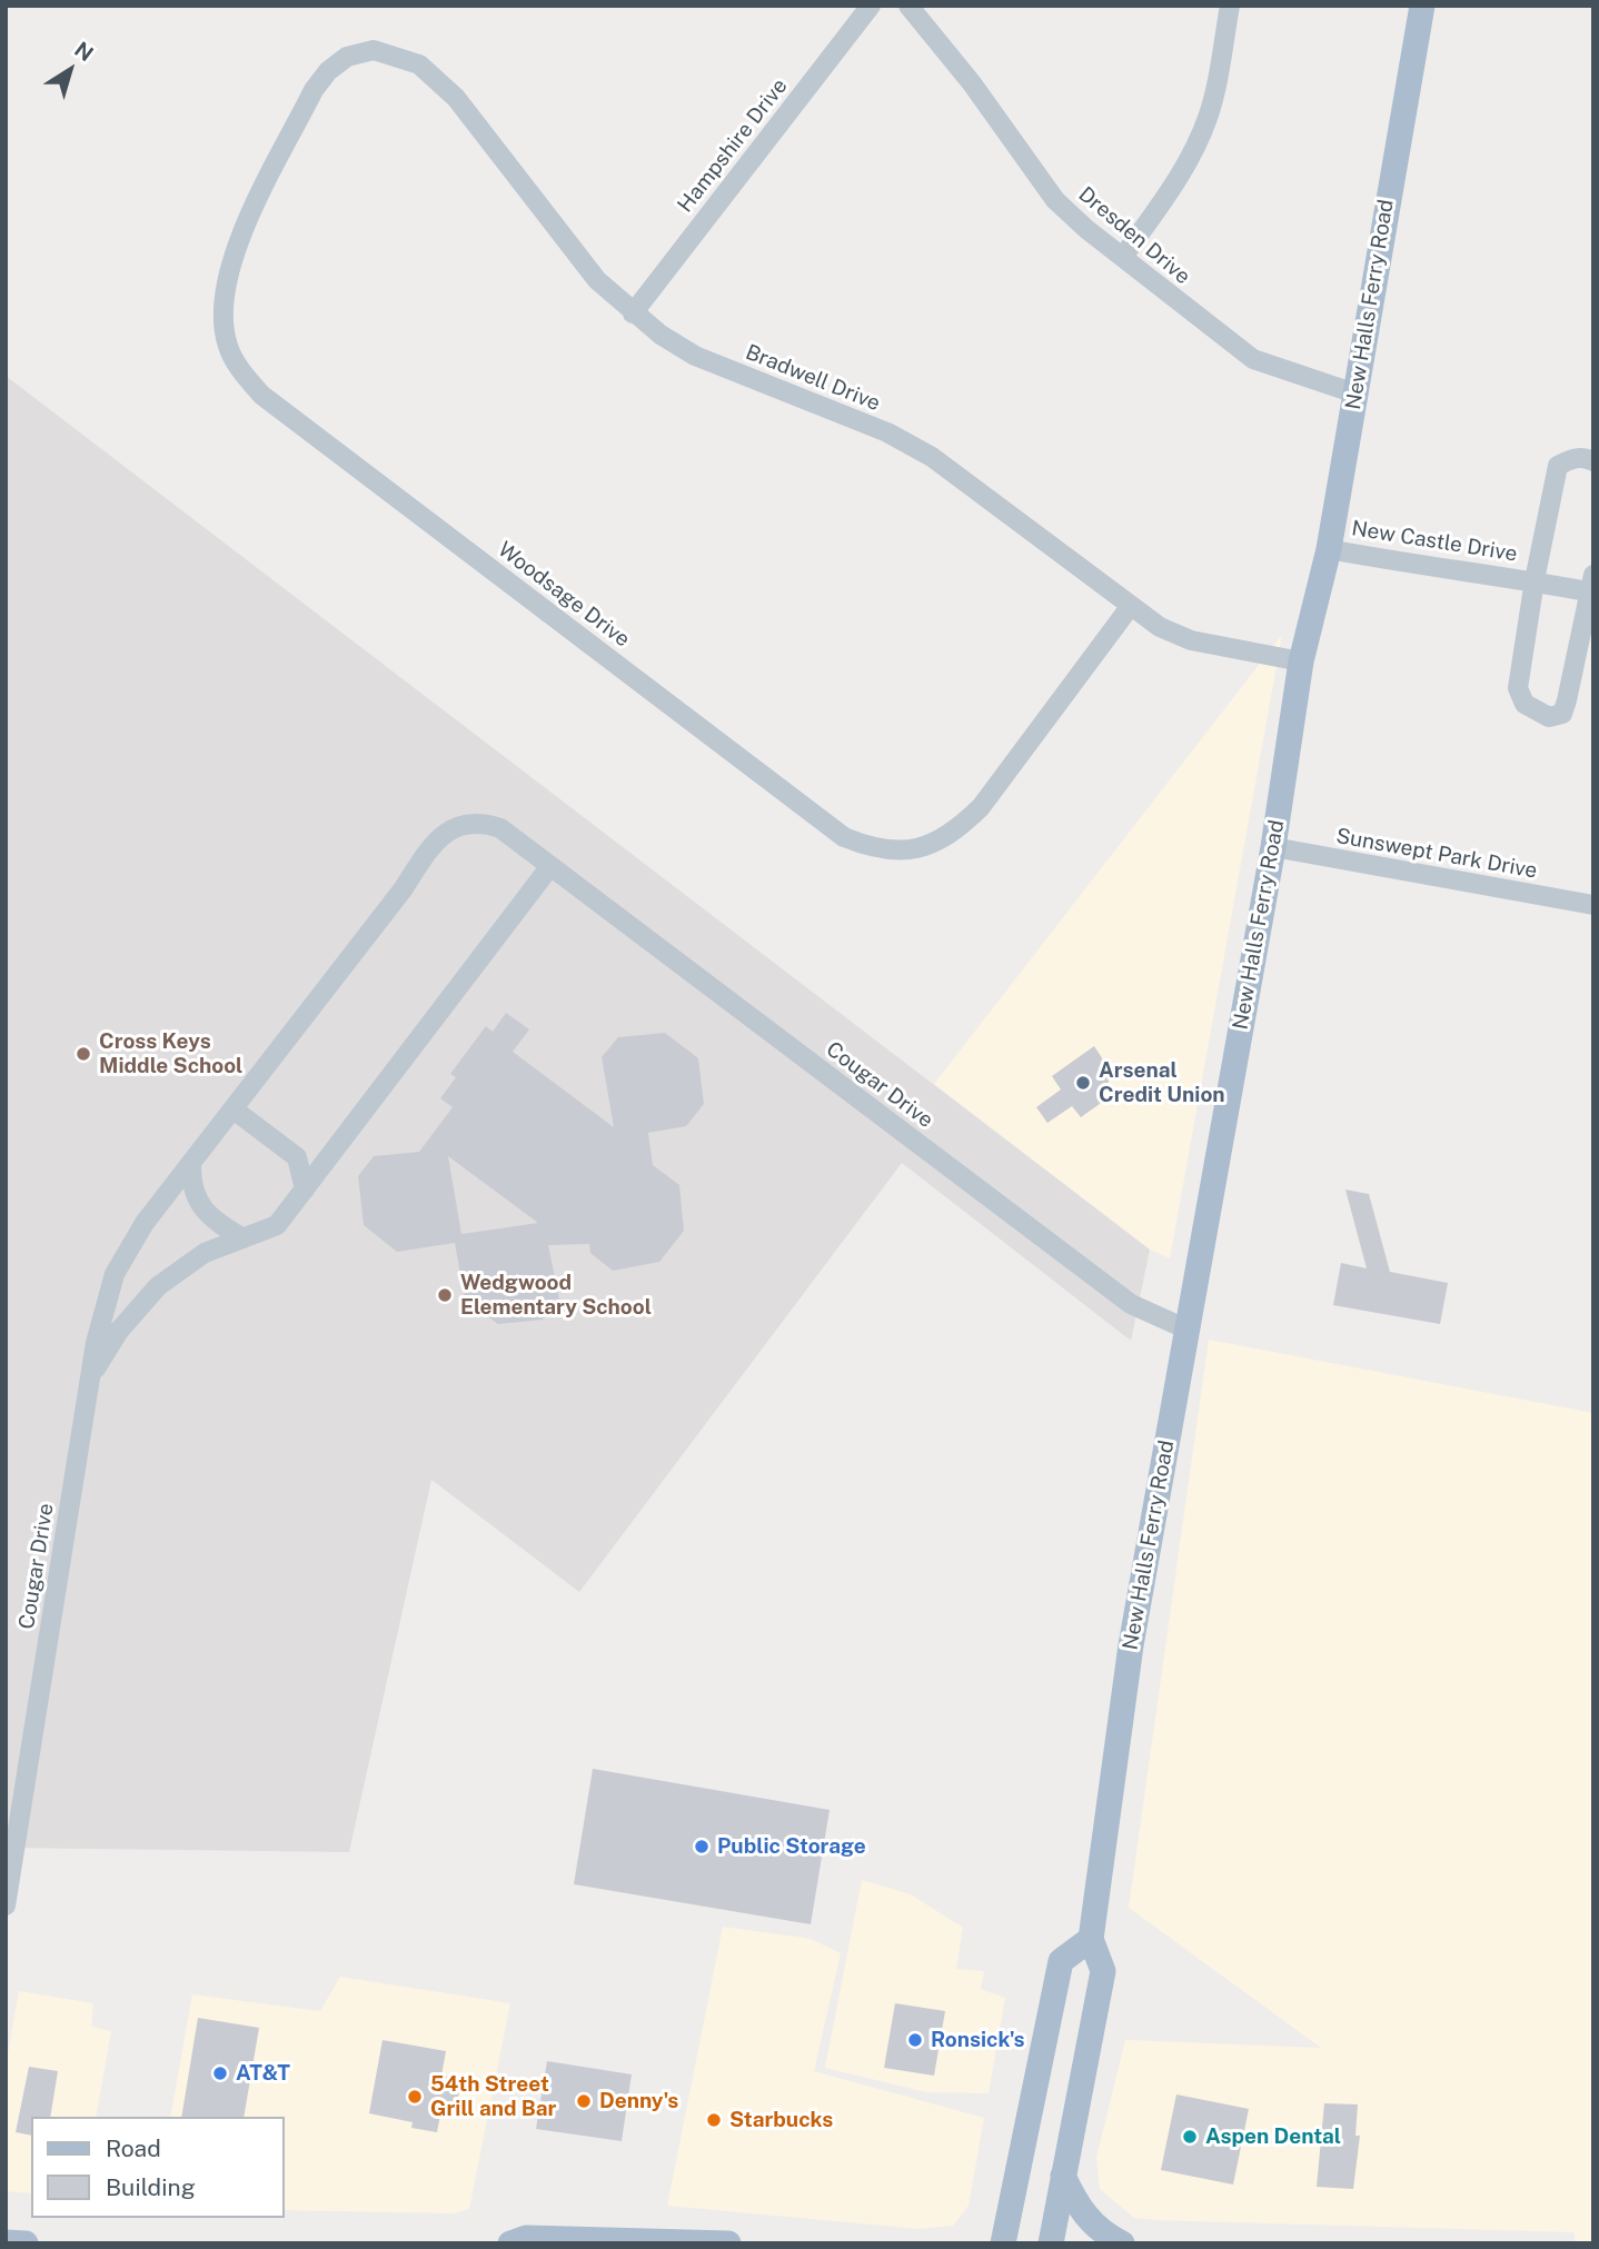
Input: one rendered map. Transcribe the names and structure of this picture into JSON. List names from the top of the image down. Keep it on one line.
{"streets":{"main road":["New Halls Ferry Road"],"street":["Hampshire Drive","Dresden Drive","Bradwell Drive","New Castle Drive","Woodsage Drive","Sunswept Park Drive","Cougar Drive"]},"crossings":[["Hampshire Drive","Bradwell Drive"],["Dresden Drive","New Halls Ferry Road"],["New Halls Ferry Road","Bradwell Drive"],["New Halls Ferry Road","New Castle Drive"],["New Halls Ferry Road","Sunswept Park Drive"],["New Halls Ferry Road","Cougar Drive"],["Bradwell Drive","Woodsage Drive"]],"places":["Cross Keys Middle School","Arsenal Credit Union","Wedgwood Elementary School","Public Storage","Ronsick's","AT&T","54th Street Grill and Bar","Denny's","Starbucks","Aspen Dental"],"legend":["Road","Building"],"north":"top right"}
